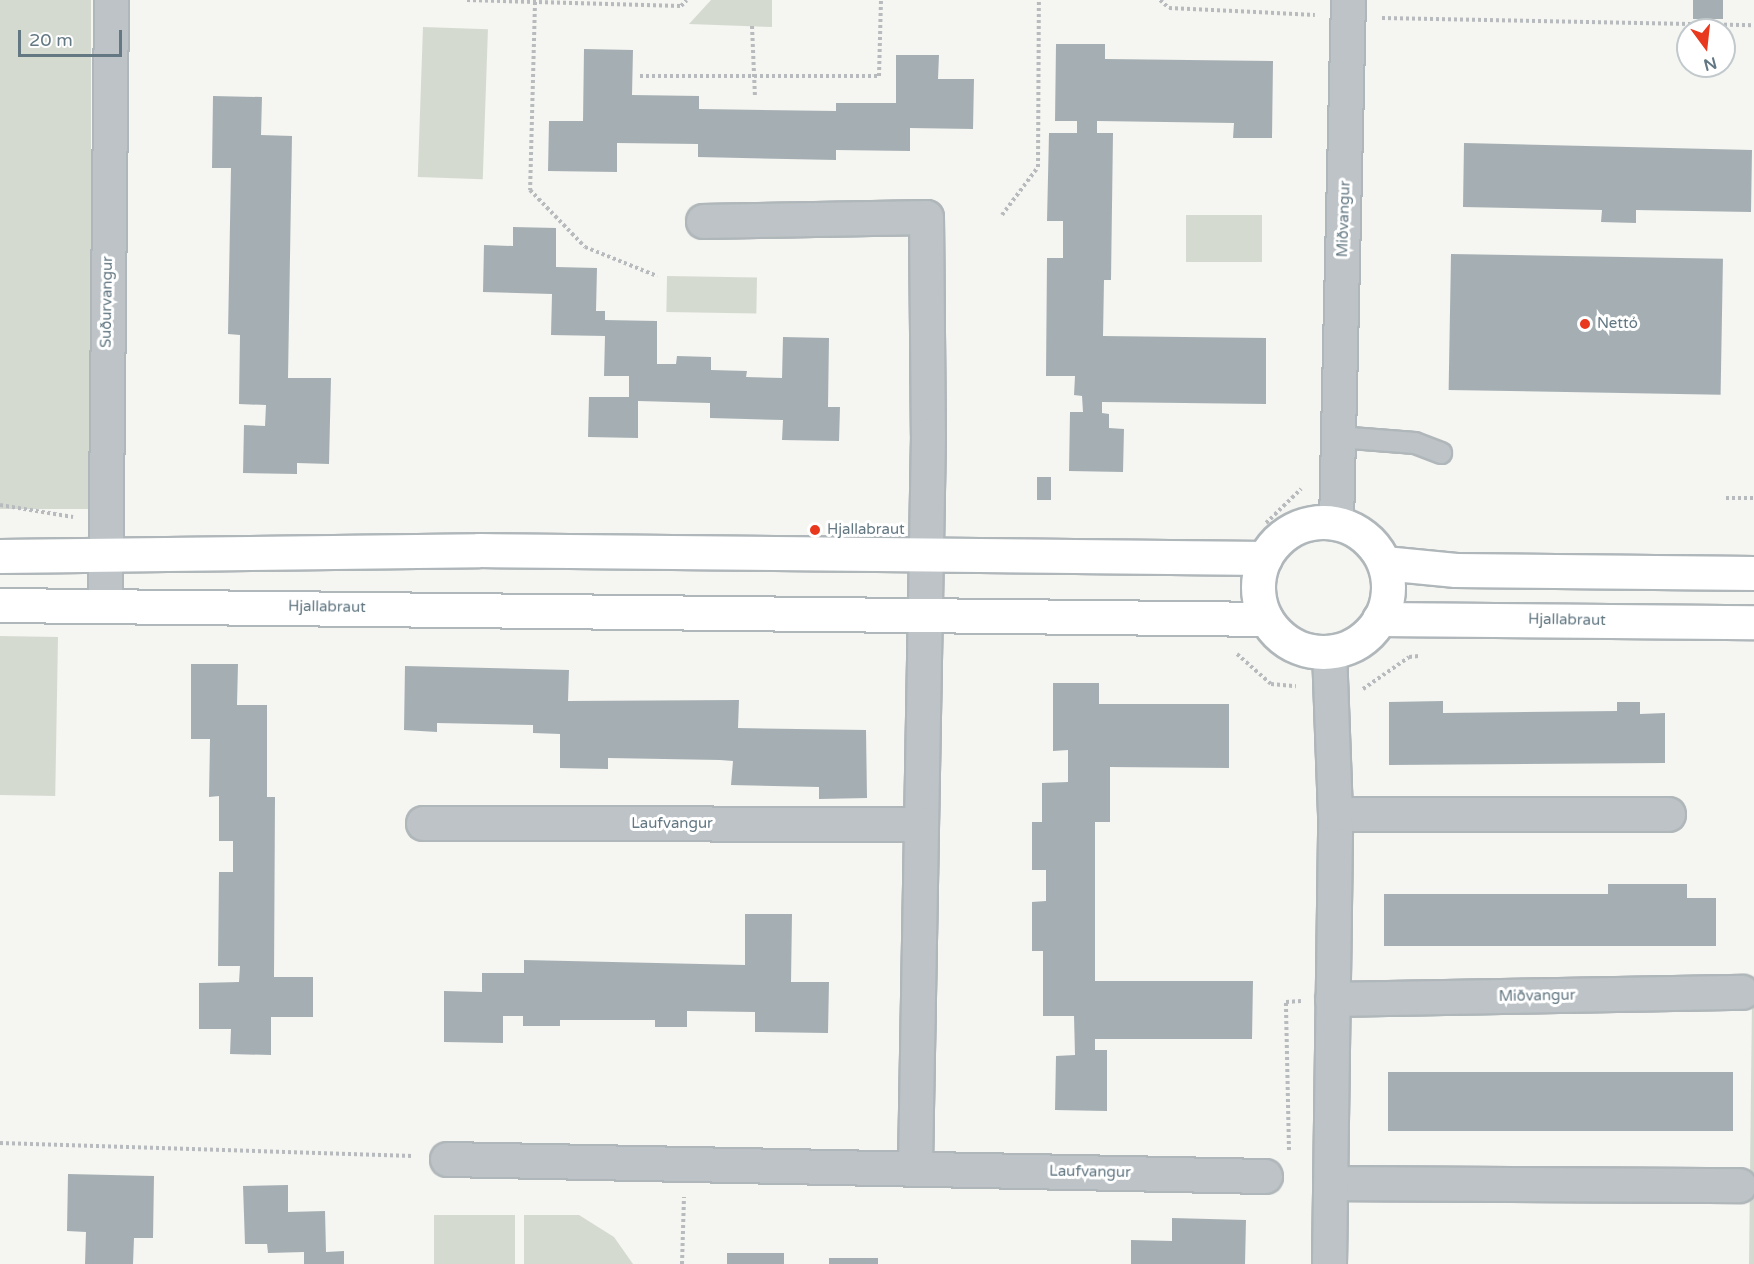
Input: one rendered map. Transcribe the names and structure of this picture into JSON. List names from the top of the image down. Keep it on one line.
{"streets":{"main road":["Hjallabraut"],"street":["Miðvangur","Suðurvangur","Laufvangur"]},"crossings":[["Miðvangur","Hjallabraut"],["Suðurvangur","Hjallabraut"]],"places":["Nettó","Hjallabraut"],"scale_bar":"20 m","north":"bottom"}
